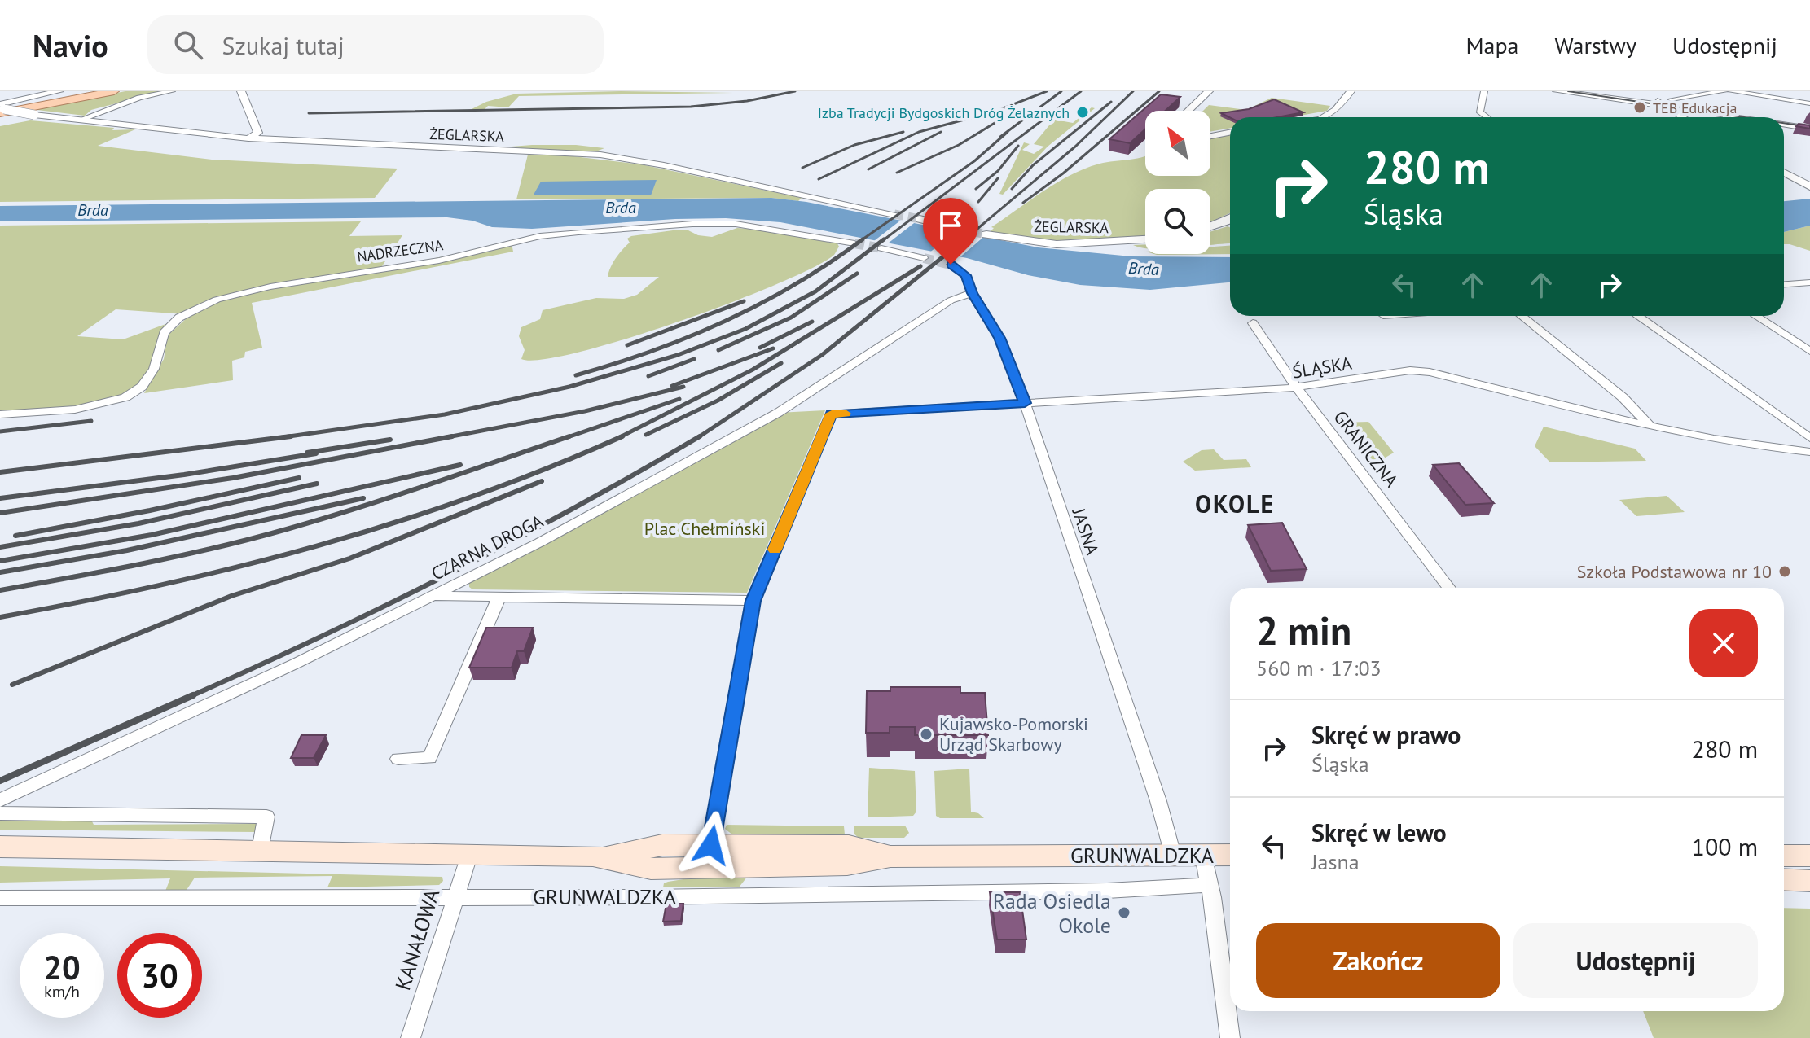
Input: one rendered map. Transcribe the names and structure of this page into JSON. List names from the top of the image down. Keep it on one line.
{"streets":{"main road":["GRUNWALDZKA"],"street":["ŻEGLARSKA","NADRZECZNA","ŚLĄSKA","GRANICZNA","JASNA","CZARNA DROGA","KANAŁOWA"]},"crossings":[["ŚLĄSKA","GRANICZNA"],["ŚLĄSKA","JASNA"],["JASNA","CZARNA DROGA"],["JASNA","GRUNWALDZKA"],["GRUNWALDZKA","KANAŁOWA"]],"districts":["OKOLE"],"water":["Brda"],"parks":["Plac Chełmiński"],"places":["TEB Edukacja","Izba Tradycji Bydgoskich Dróg Żelaznych","Szkoła Podstawowa nr 10","Kujawsko-Pomorski Urząd Skarbowy","Rada Osiedla Okole"],"north":"top left","page":{"header":"Navio","search":"Szukaj tutaj","nav":["Mapa","Warstwy","Udostępnij"],"turn":["280 m","Śląska"],"heading":["2 min","560 m · 17:03"],"list":[{"name":"Skręć w prawo","note":"Śląska","value":"280 m"},{"name":"Skręć w lewo","note":"Jasna","value":"100 m"}],"buttons":["Zakończ","Udostępnij"],"speed":"20 km/h","limit":"30"}}
